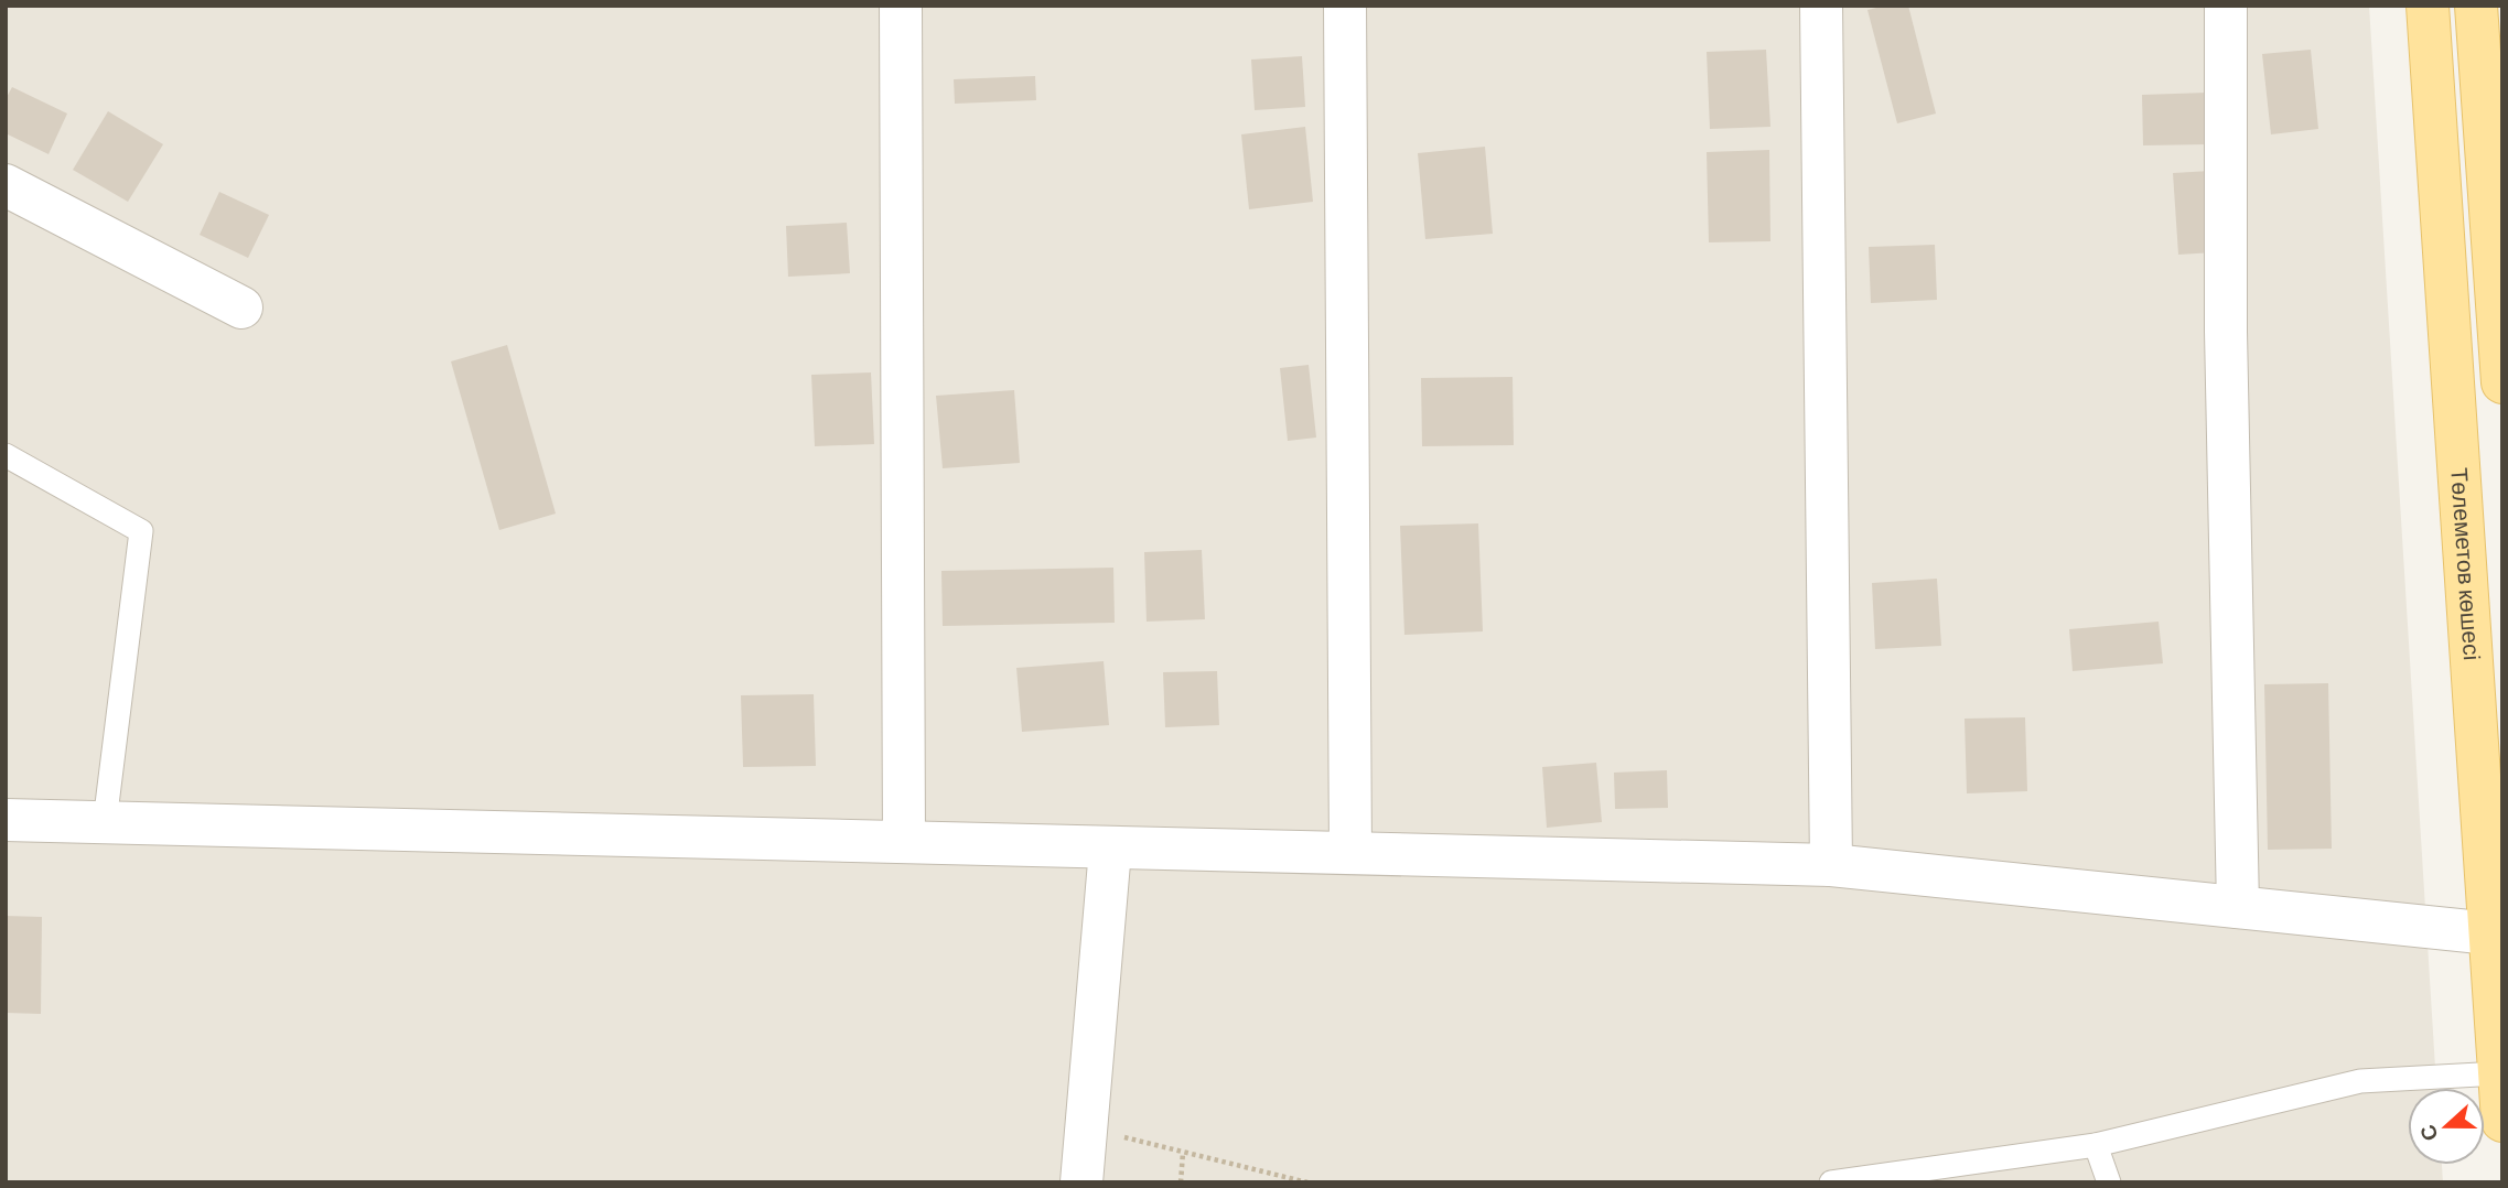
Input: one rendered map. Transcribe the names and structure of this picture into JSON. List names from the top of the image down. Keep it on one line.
{"streets":{"main road":["Төлеметов көшесі"]},"north":"left"}
